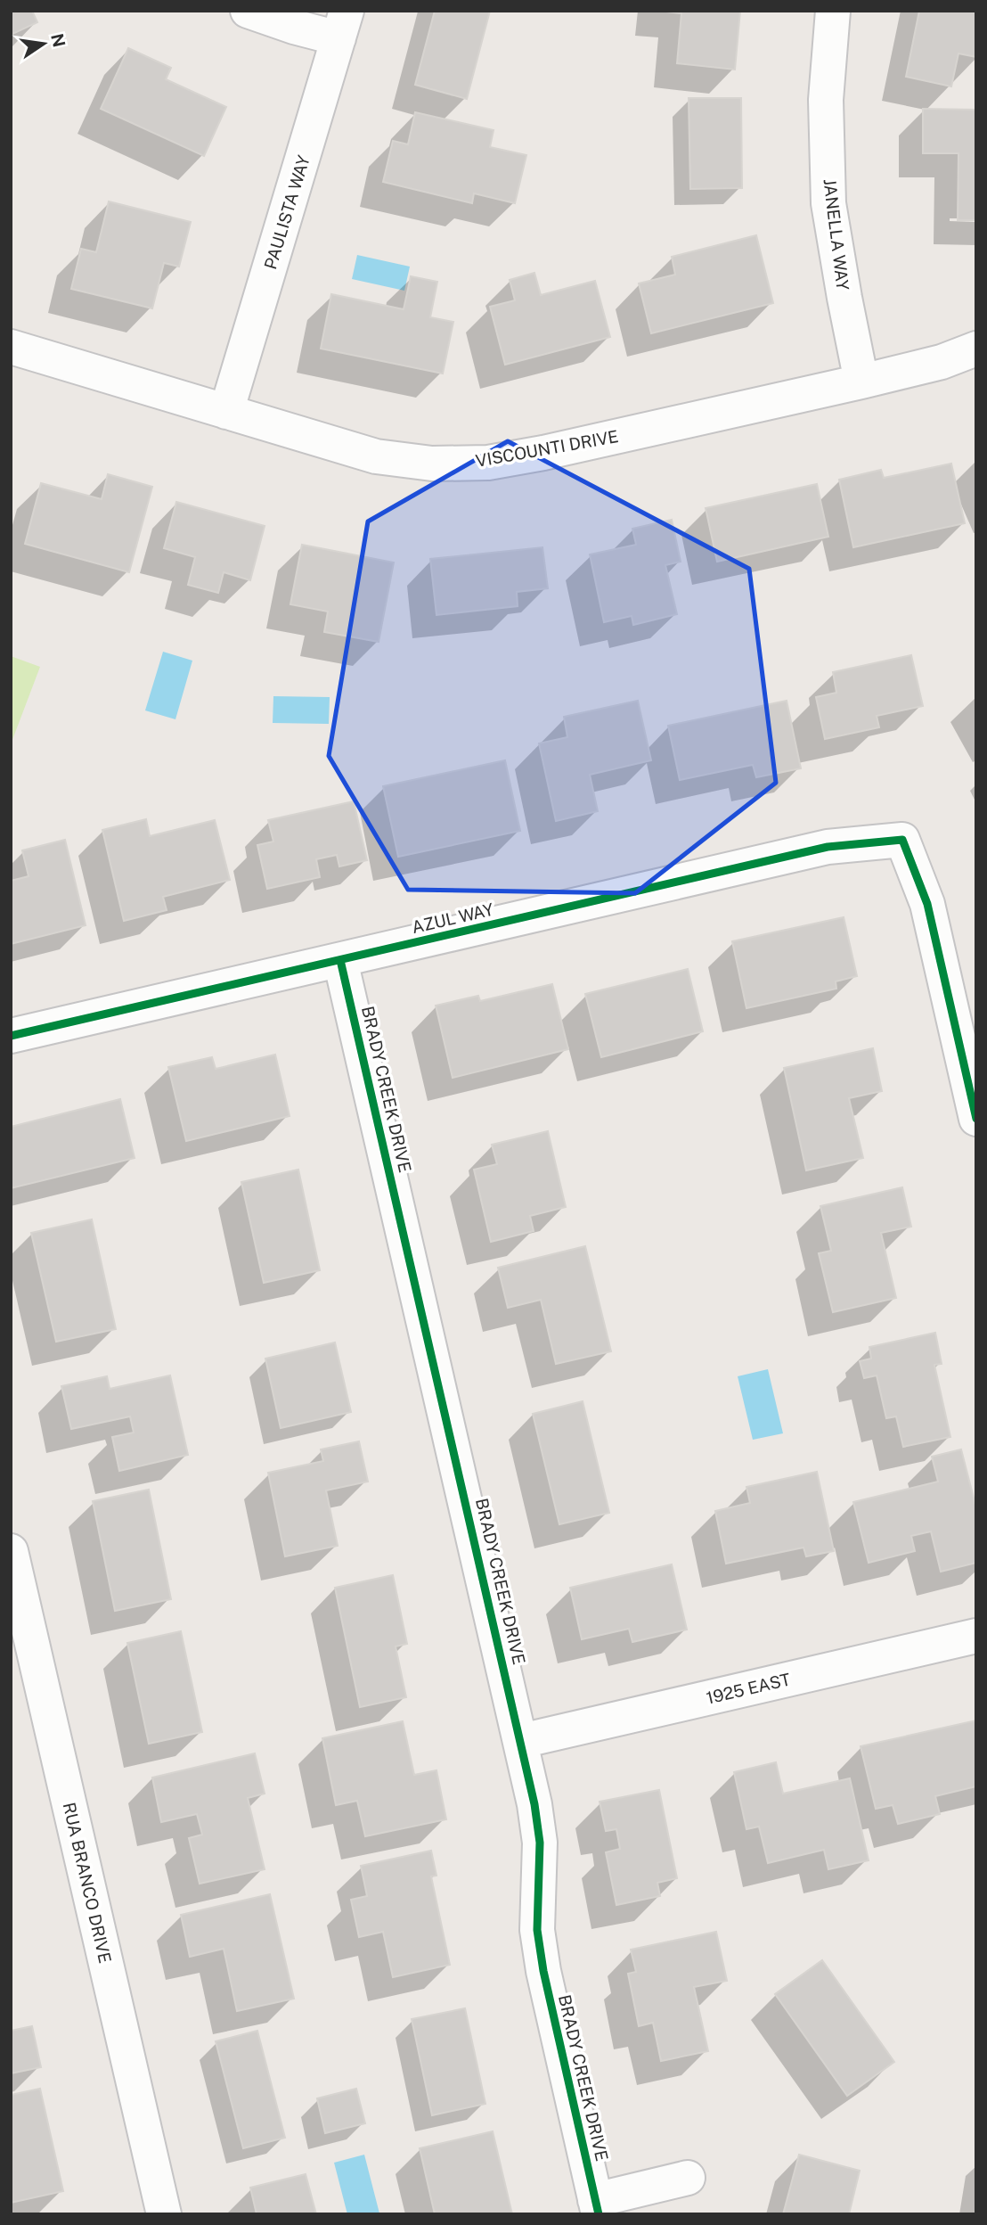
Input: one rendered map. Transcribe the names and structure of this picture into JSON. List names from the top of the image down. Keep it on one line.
{"streets":{"street":["PAULISTA WAY","JANELLA WAY","VISCOUNTI DRIVE","AZUL WAY","BRADY CREEK DRIVE","1925 EAST","RUA BRANCO DRIVE"]},"crossings":[["PAULISTA WAY","VISCOUNTI DRIVE"],["JANELLA WAY","VISCOUNTI DRIVE"],["AZUL WAY","BRADY CREEK DRIVE"],["BRADY CREEK DRIVE","1925 EAST"]],"north":"right"}
